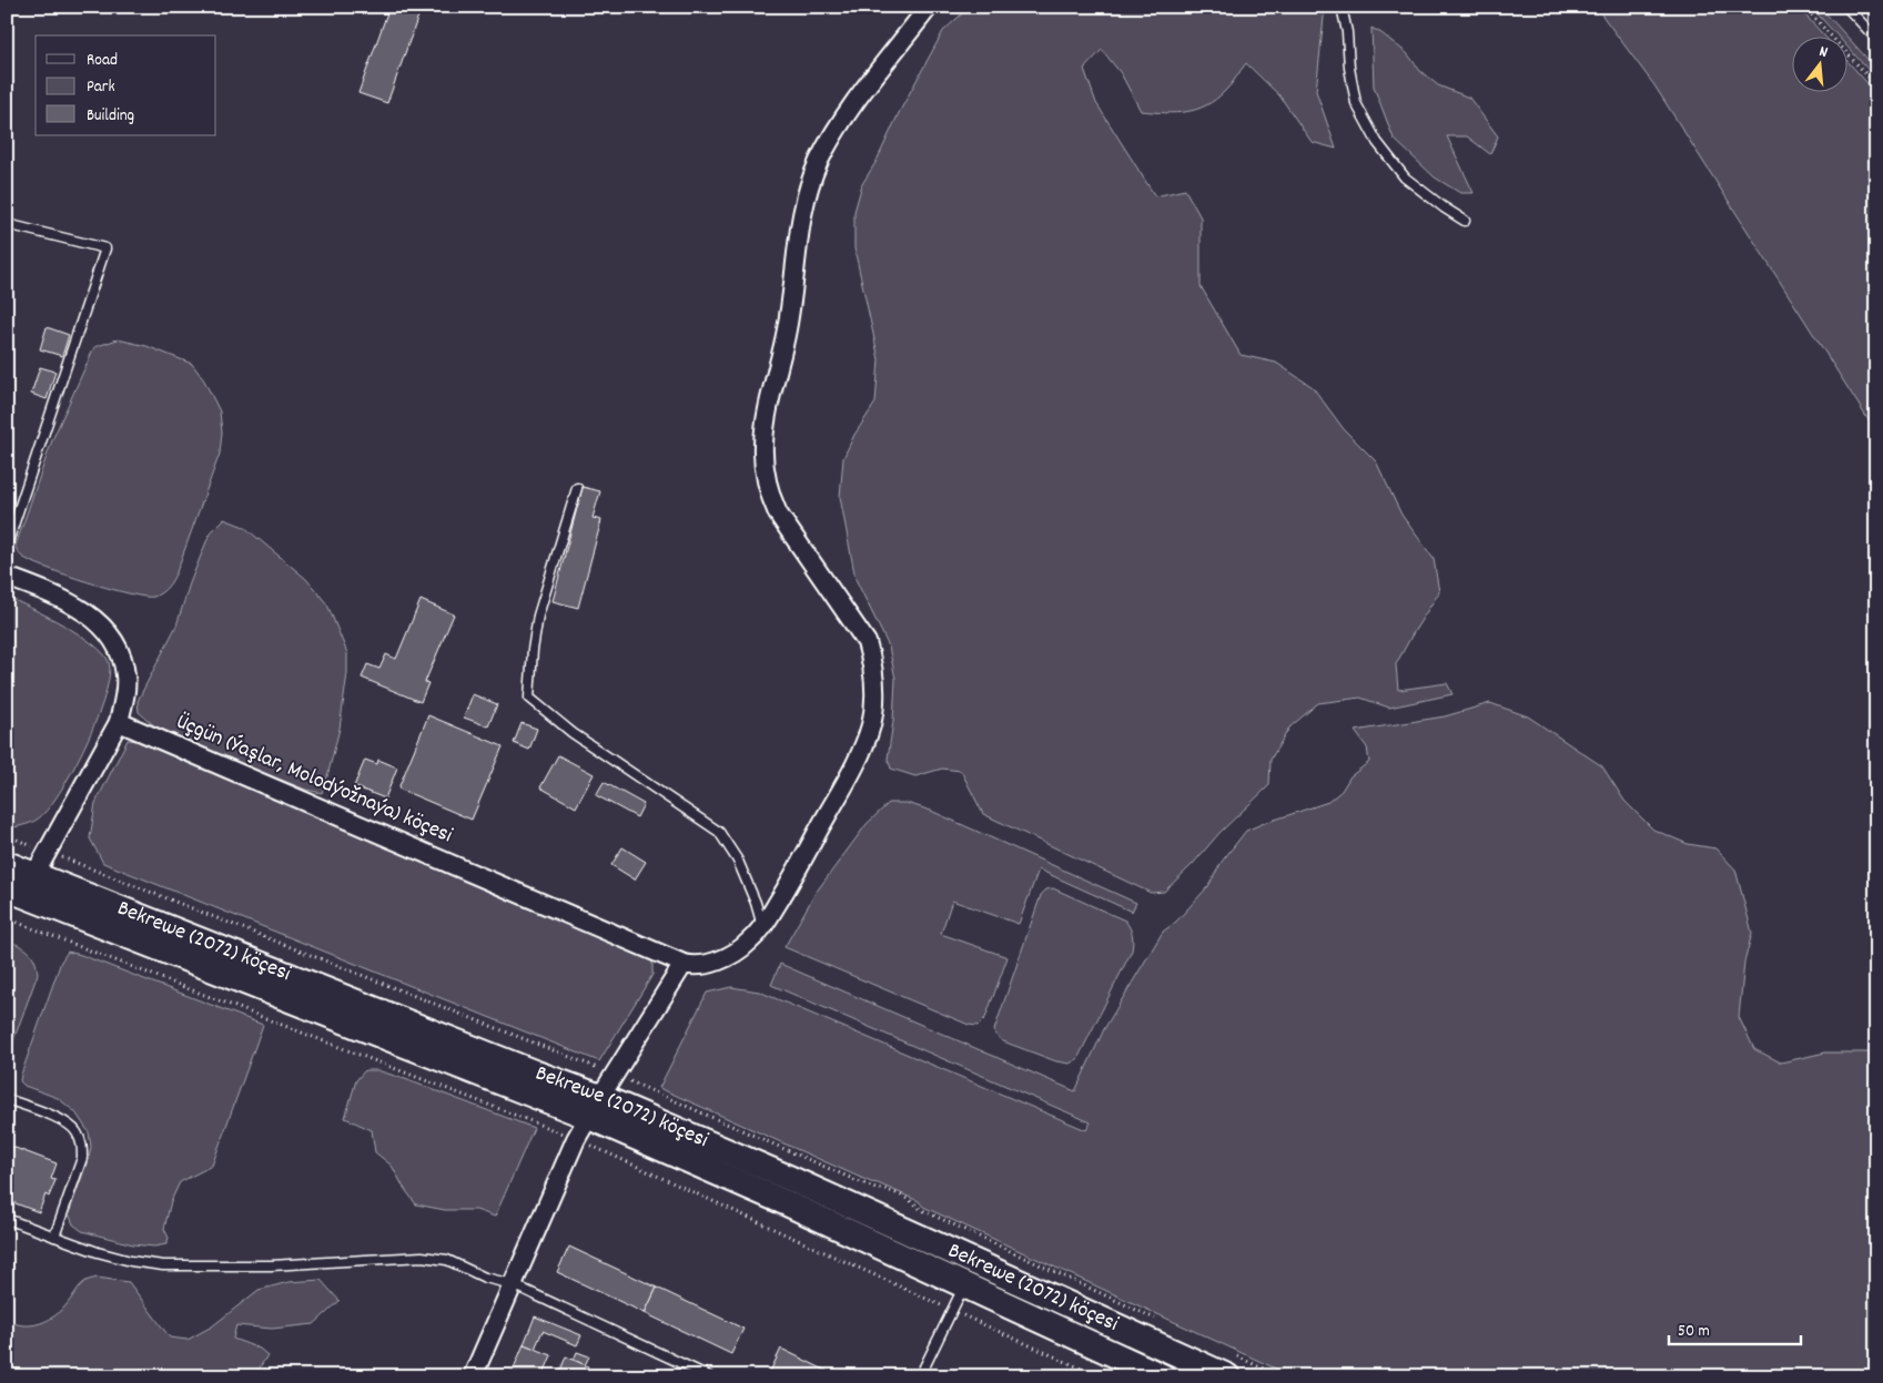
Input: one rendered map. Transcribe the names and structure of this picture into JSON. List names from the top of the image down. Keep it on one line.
{"streets":{"main road":["Bekrewe (2072) köçesi"],"street":["Üçgün (Ýaşlar, Molodýožnaýa) köçesi"]},"legend":["Road","Park","Building"],"scale_bar":"50 m","north":"top"}
